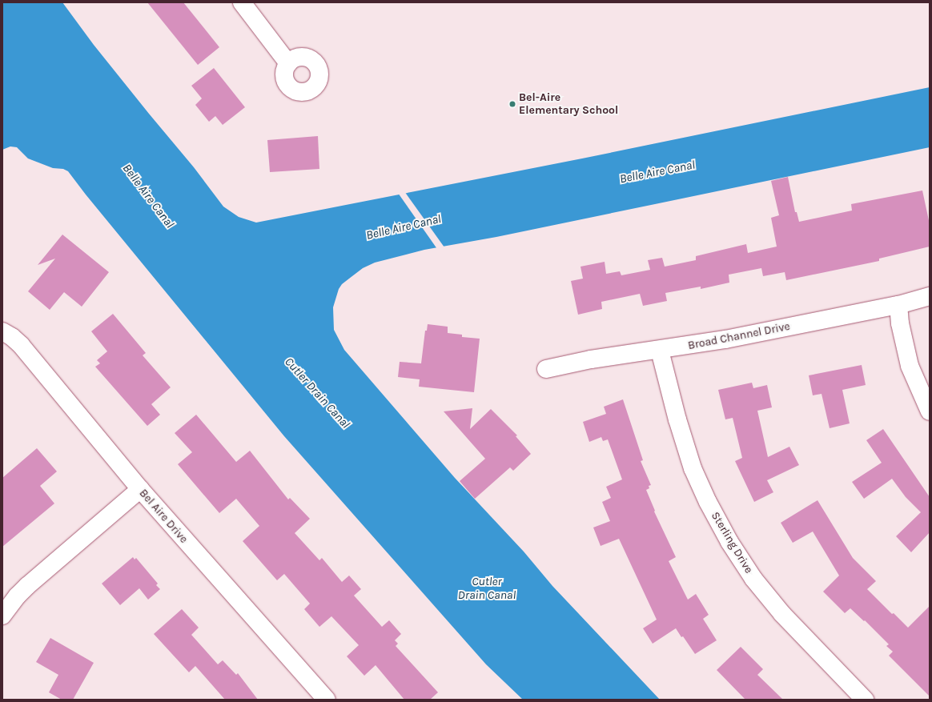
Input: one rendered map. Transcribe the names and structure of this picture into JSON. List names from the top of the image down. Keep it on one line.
{"streets":{"street":["Broad Channel Drive","Bel Aire Drive","Sterling Drive"]},"crossings":[["Broad Channel Drive","Sterling Drive"]],"water":["Belle Aire Canal","Cutler Drain Canal"],"places":["Bel-Aire Elementary School"]}
